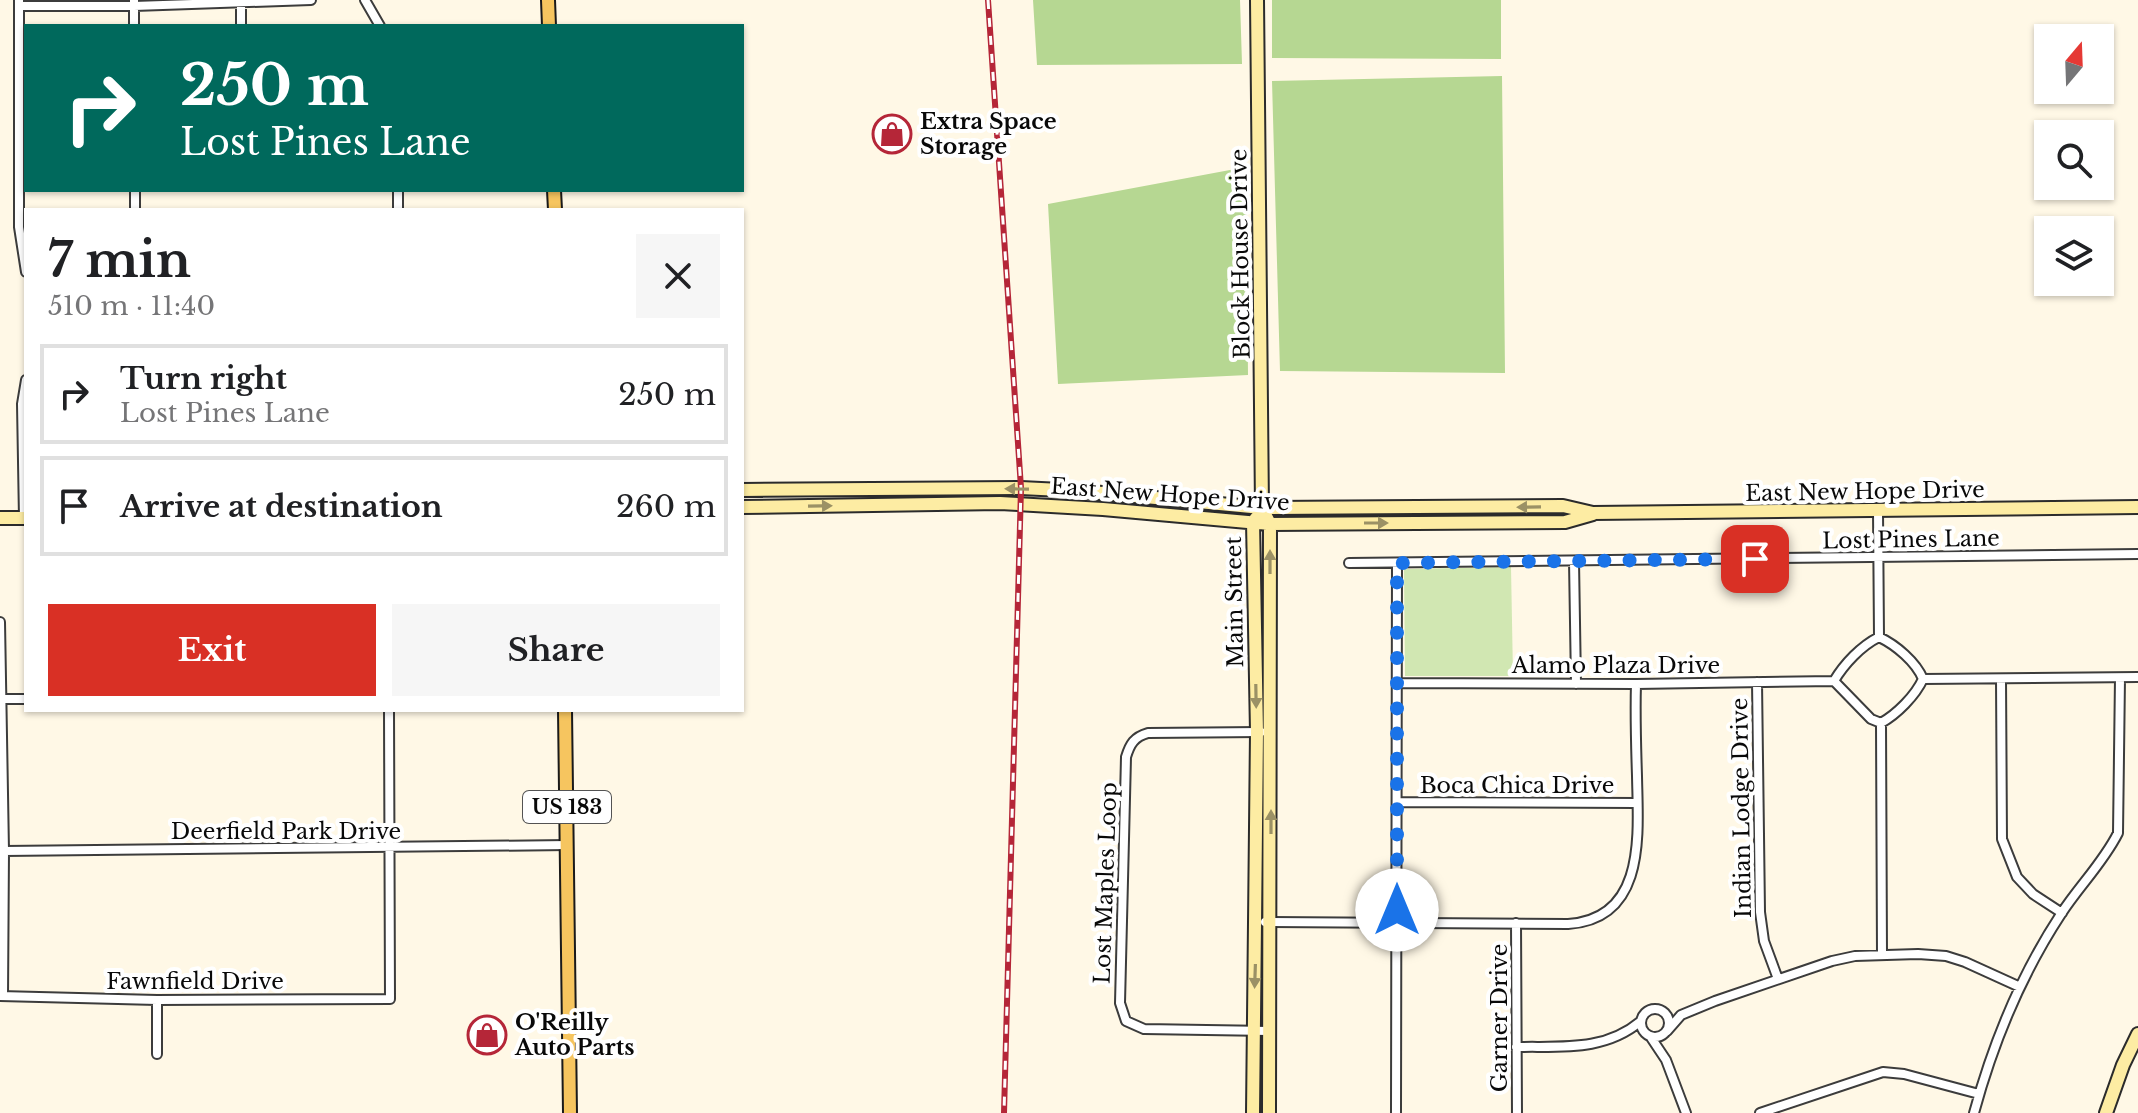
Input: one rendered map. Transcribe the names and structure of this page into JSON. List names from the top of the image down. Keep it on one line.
{"streets":{"main road":["Block House Drive","East New Hope Drive","Main Street","US 183"],"street":["Lost Pines Lane","Alamo Plaza Drive","Boca Chica Drive","Indian Lodge Drive","Deerfield Park Drive","Lost Maples Loop","Fawnfield Drive","Garner Drive"]},"crossings":[["Block House Drive","East New Hope Drive"],["Block House Drive","Main Street"],["East New Hope Drive","Main Street"],["Main Street","Lost Maples Loop"],["Alamo Plaza Drive","Indian Lodge Drive"],["US 183","Deerfield Park Drive"],["Deerfield Park Drive","Fawnfield Drive"]],"places":{"shop":["Extra Space Storage","O'Reilly Auto Parts"]},"north":"top","page":{"turn":["250 m","Lost Pines Lane"],"heading":["7 min","510 m · 11:40"],"list":[{"name":"Turn right","note":"Lost Pines Lane","value":"250 m"},{"name":"Arrive at destination","value":"260 m"}],"buttons":["Exit","Share"]}}
